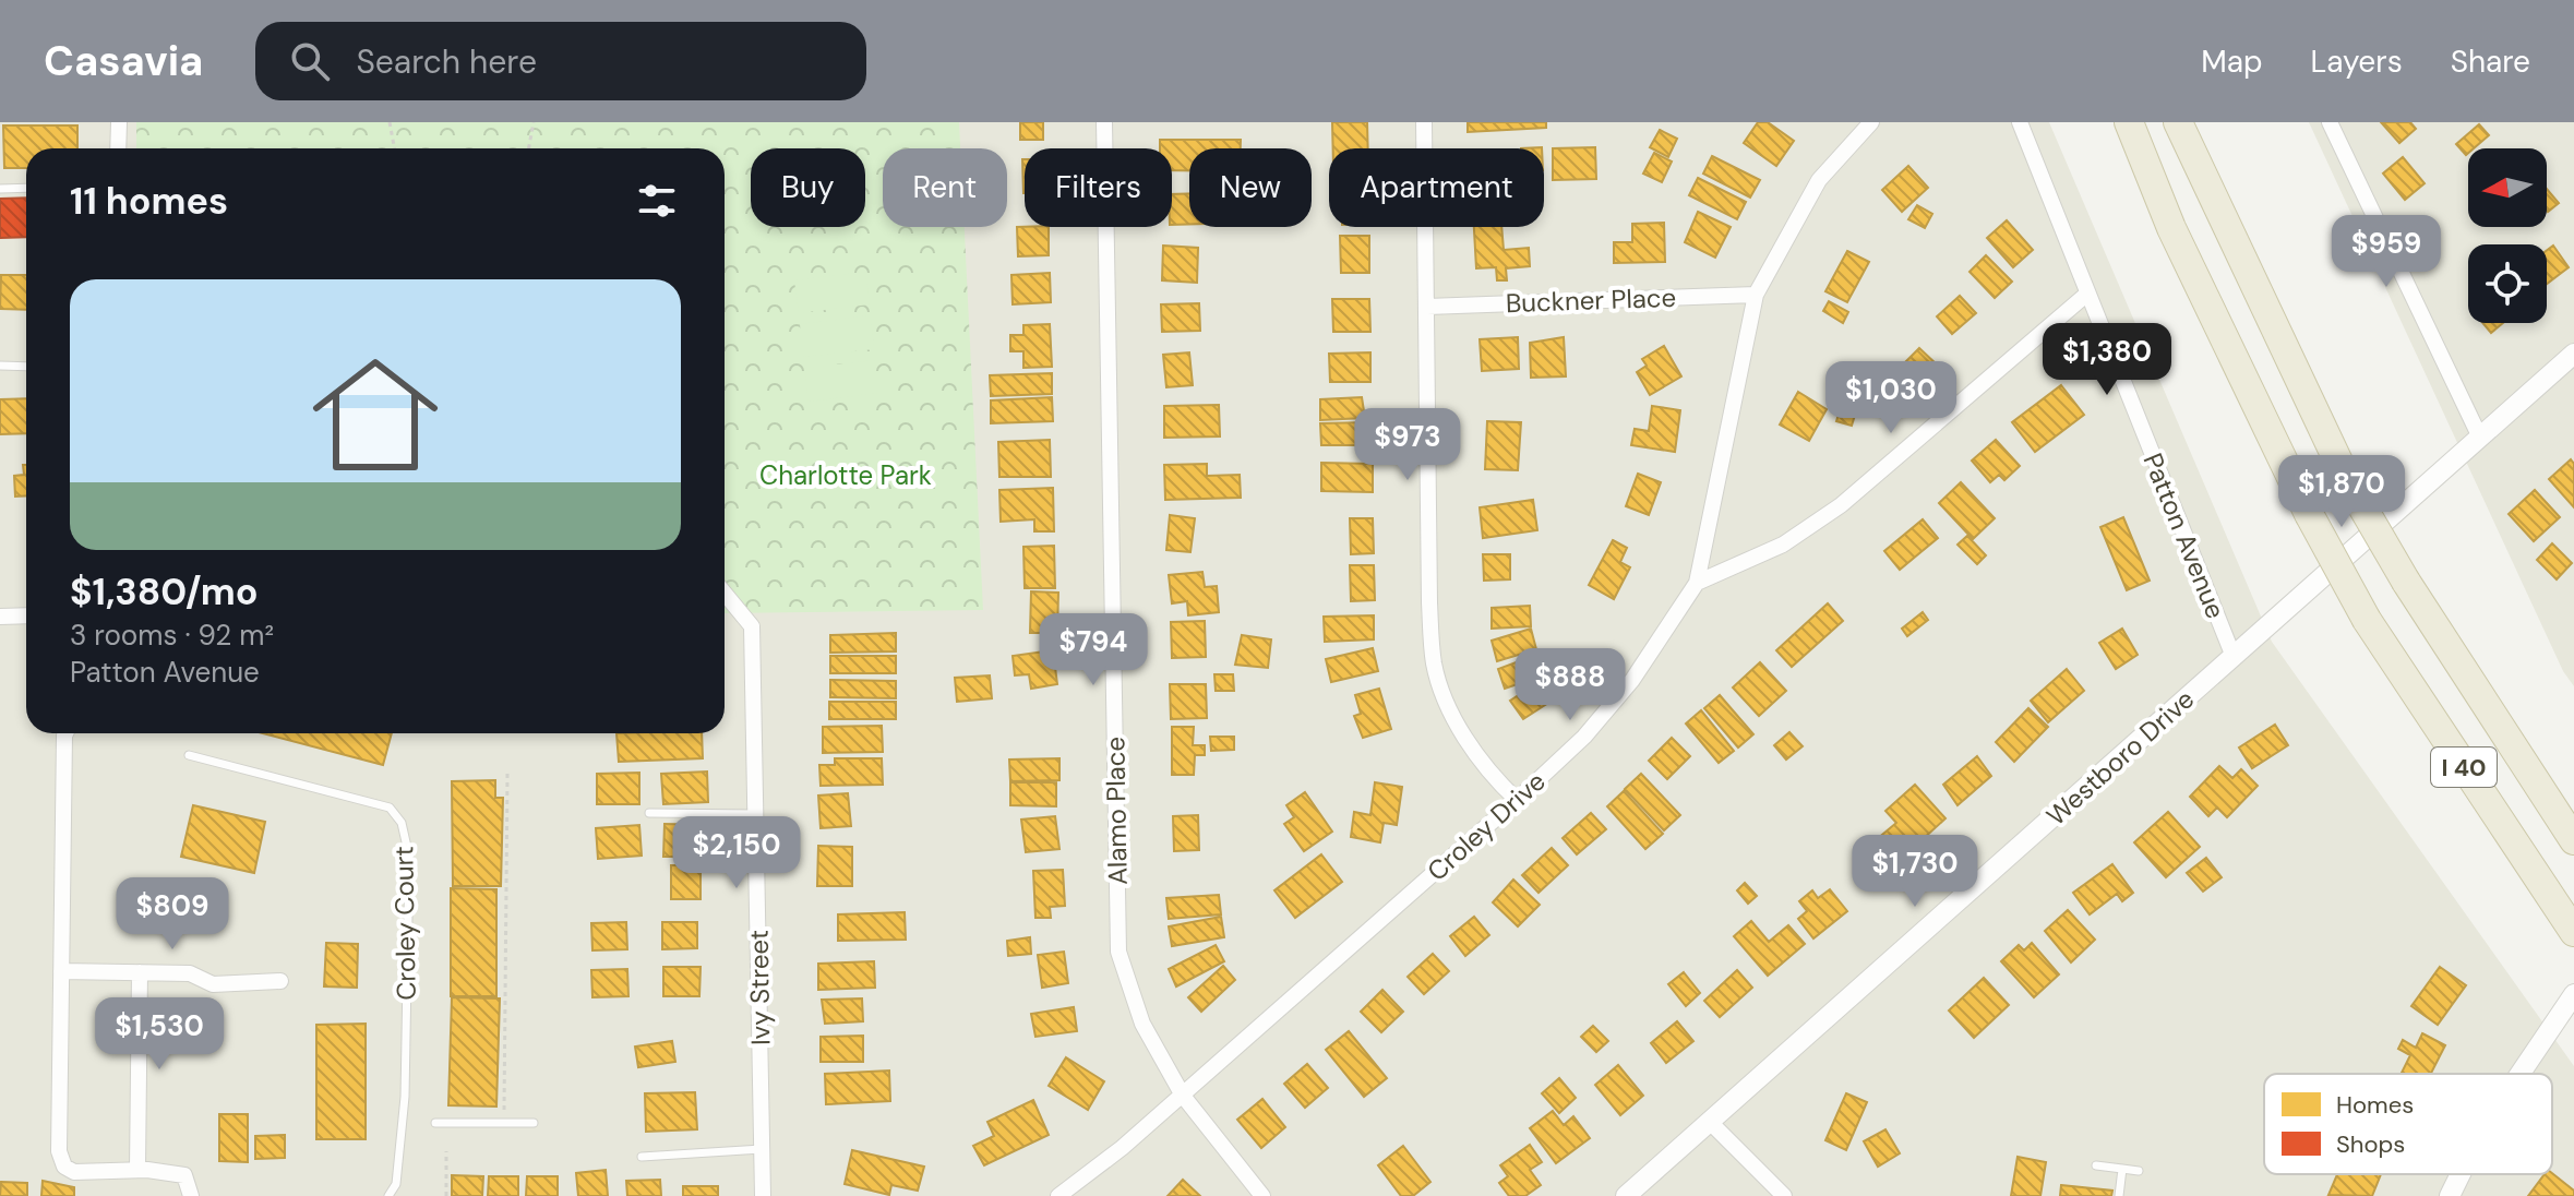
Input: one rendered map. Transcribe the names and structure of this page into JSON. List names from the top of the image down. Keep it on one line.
{"streets":{"highway":["I 40"],"street":["Buckner Place","Patton Avenue","Westboro Drive","Alamo Place","Croley Drive","Ivy Street"],"lane":["Croley Court"]},"crossings":[["Buckner Place","Croley Drive"],["Patton Avenue","Westboro Drive"],["Alamo Place","Croley Drive"]],"parks":["Charlotte Park"],"legend":["Homes","Shops"],"north":"left","page":{"header":"Casavia","search":"Search here","nav":["Map","Layers","Share"],"chip":["Buy","Rent","Filters","New","Apartment"],"heading":"11 homes","price":["$959","$1,380","$1,030","$973","$1,870","$794","$888","$2,150","$1,730","$809","$1,530"],"list":[{"name":"$1,380/mo","note":"3 rooms · 92 m² · Patton Avenue"}]}}
